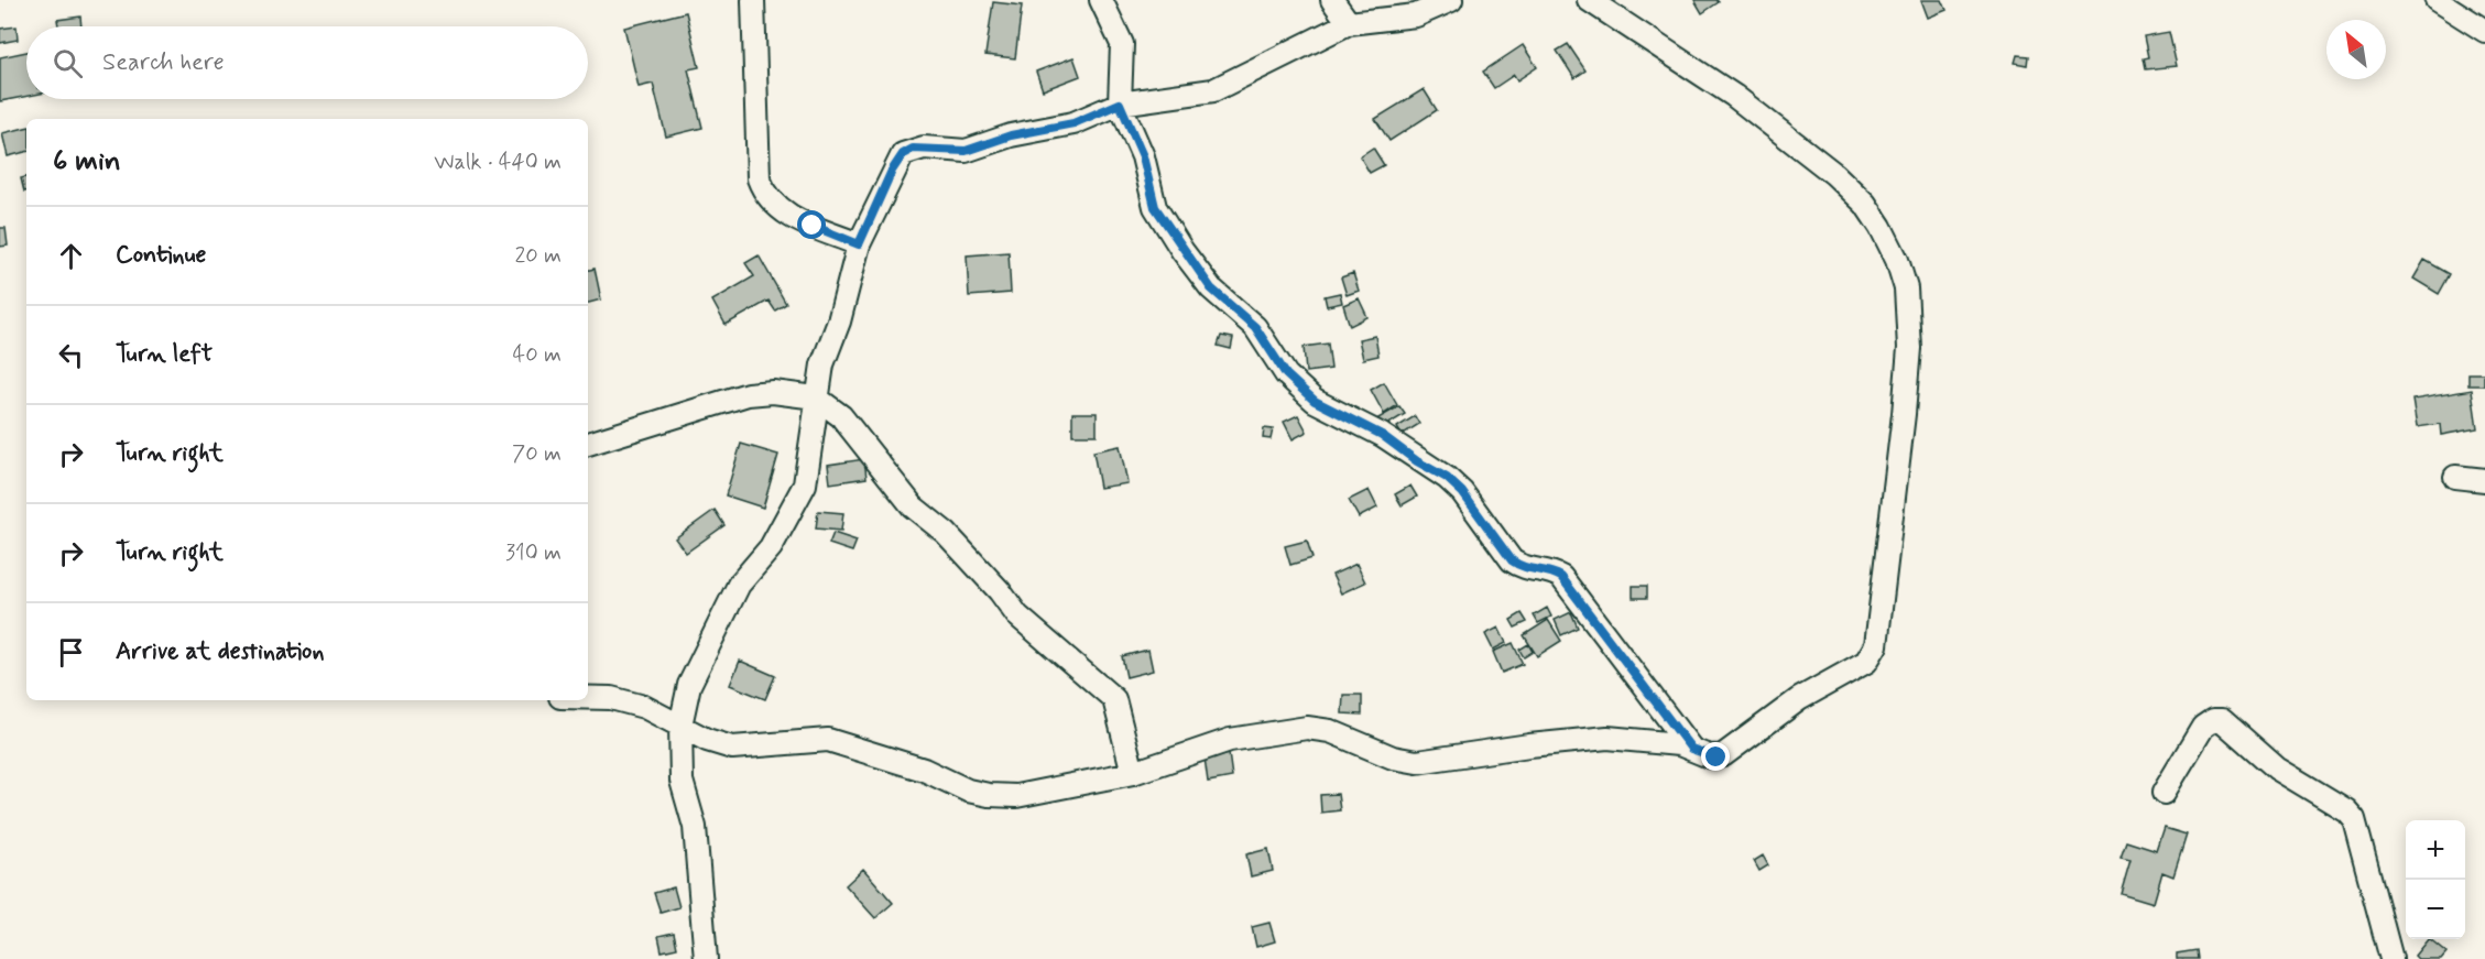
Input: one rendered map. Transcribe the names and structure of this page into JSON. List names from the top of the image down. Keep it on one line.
{"north":"top left","page":{"search":"Search here","heading":["6 min","Walk · 440 m"],"list":[["Continue","20 m"],["Turn left","40 m"],["Turn right","70 m"],["Turn right","310 m"],"Arrive at destination"],"map_buttons":["+","−"]}}
